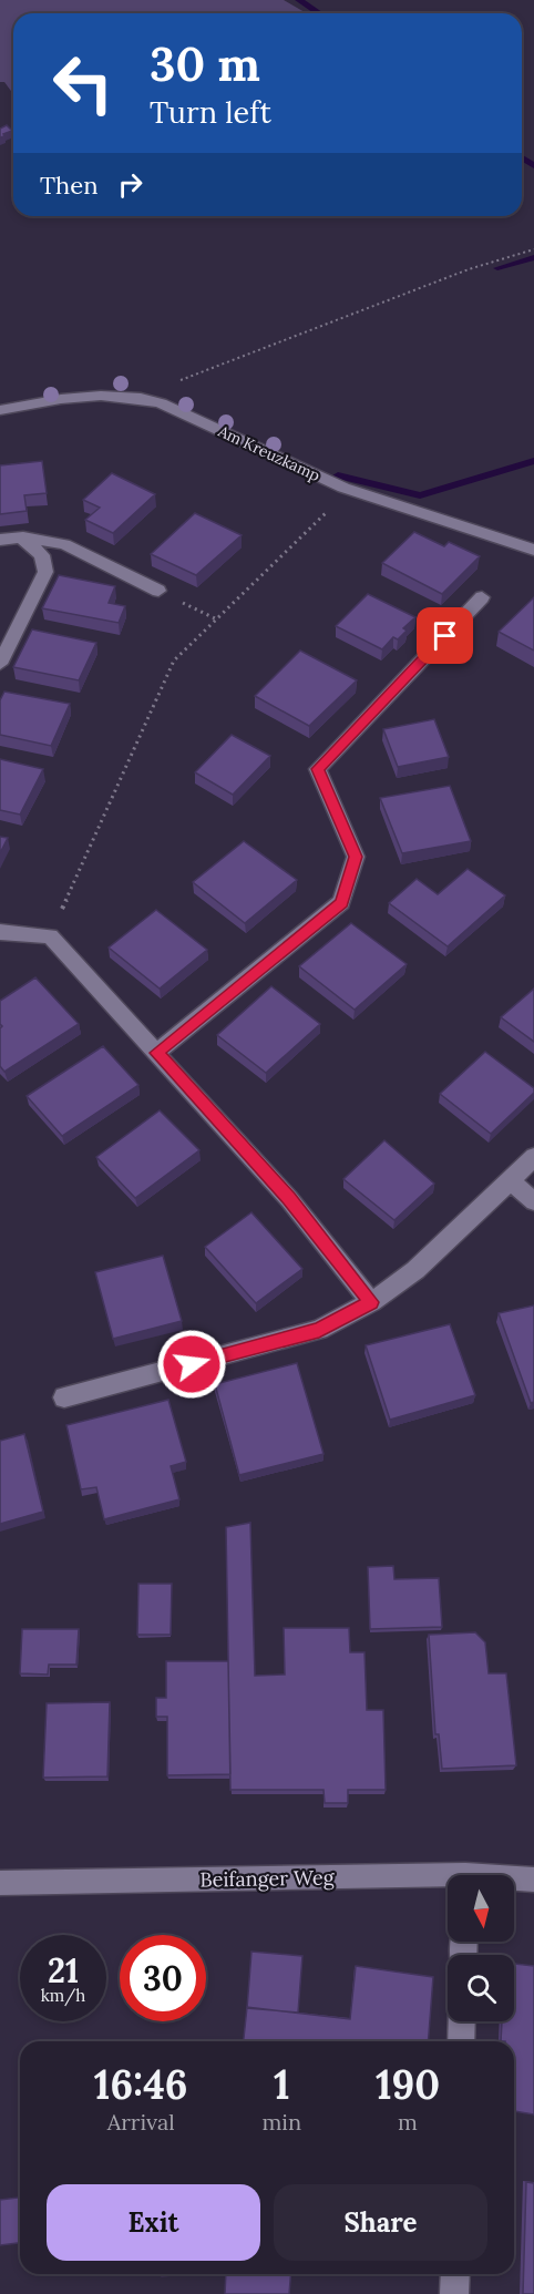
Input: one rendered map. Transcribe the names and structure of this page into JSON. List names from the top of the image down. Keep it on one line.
{"streets":{"street":["Am Kreuzkamp","Beifanger Weg"]},"north":"bottom","page":{"turn":["30 m","Turn left"],"then":"Then","speed":"21 km/h","limit":"30","eta":["16:46","Arrival","1","min","190","m"],"buttons":["Exit","Share"]}}
